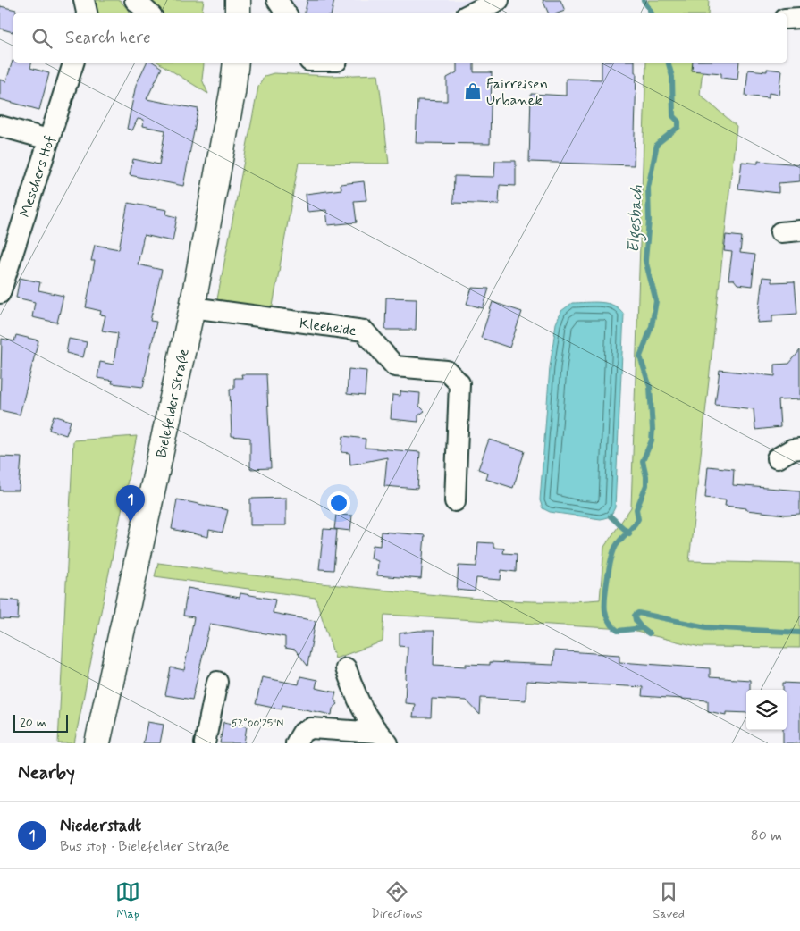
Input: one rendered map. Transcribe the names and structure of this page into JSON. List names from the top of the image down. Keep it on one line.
{"streets":{"main road":["Bielefelder Straße"],"street":["Meschers Hof","Kleeheide"]},"crossings":[["Kleeheide","Bielefelder Straße"]],"water":["Elgesbach"],"places":{"shop":["Fairreisen Urbanek"]},"scale_bar":"20 m","page":{"search":"Search here","pins":"1","scale":"20 m","heading":"Nearby","list":[{"mark":"1","name":"Niederstadt","note":"Bus stop · Bielefelder Straße","value":"80 m"}],"nav":["Map","Directions","Saved"]},"coordinates":["52°00'25\"N"]}
